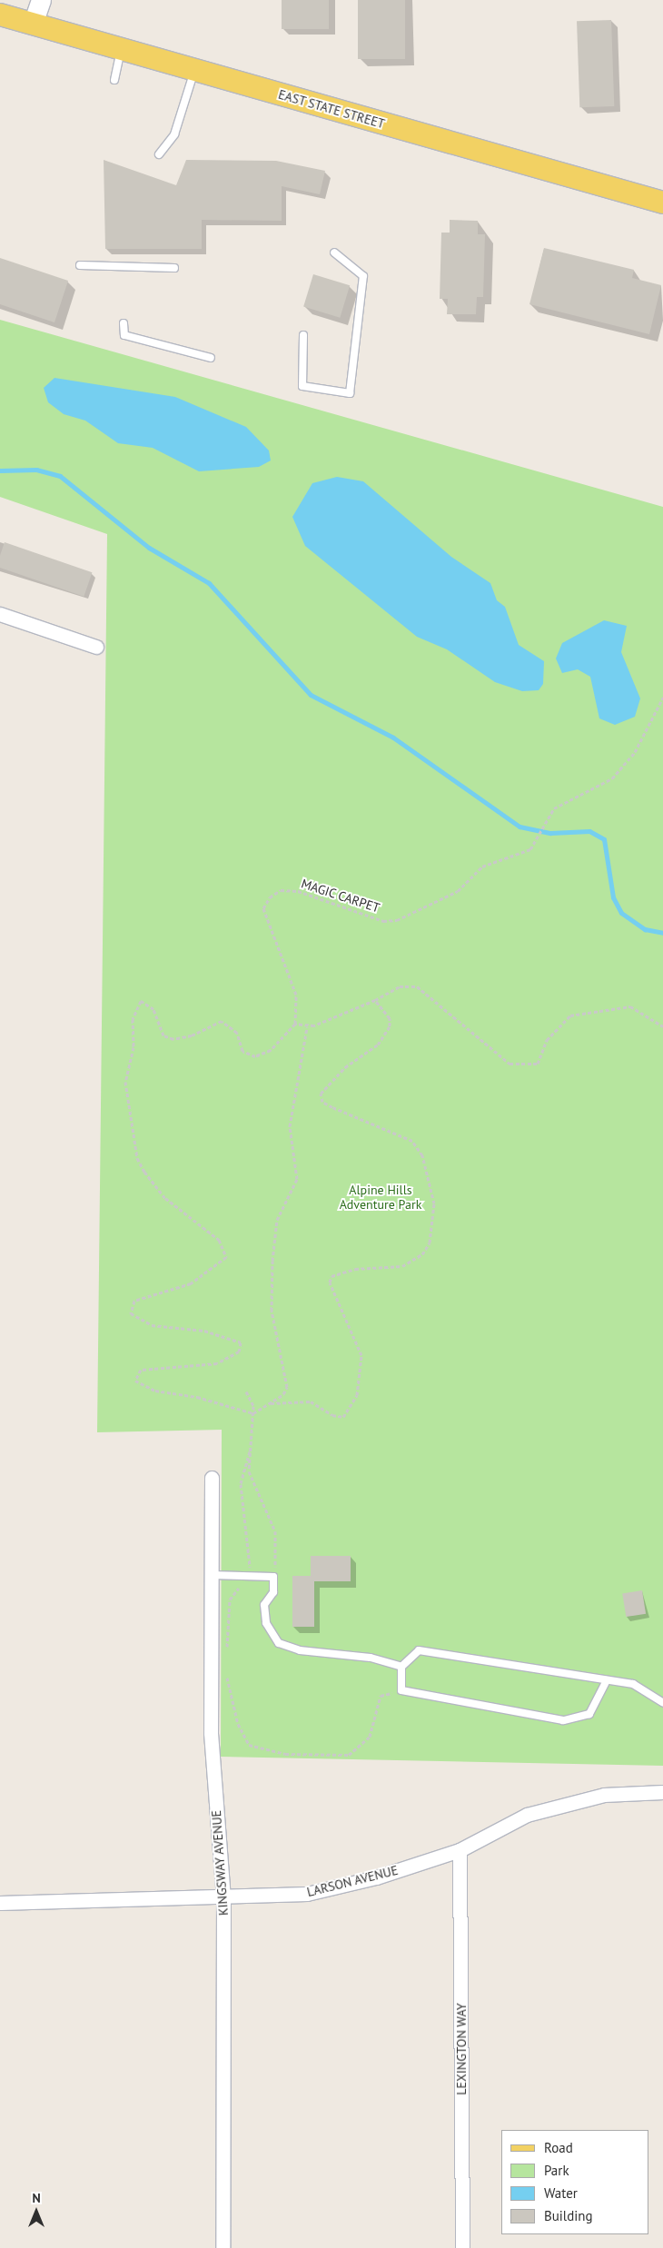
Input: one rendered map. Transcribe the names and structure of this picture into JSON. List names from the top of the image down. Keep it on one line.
{"streets":{"main road":["EAST STATE STREET"],"street":["KINGSWAY AVENUE","LARSON AVENUE","LEXINGTON WAY"],"path":["MAGIC CARPET"]},"crossings":[["KINGSWAY AVENUE","LARSON AVENUE"],["LARSON AVENUE","LEXINGTON WAY"]],"parks":["Alpine Hills Adventure Park"],"legend":["Road","Park","Water","Building"],"north":"top"}
